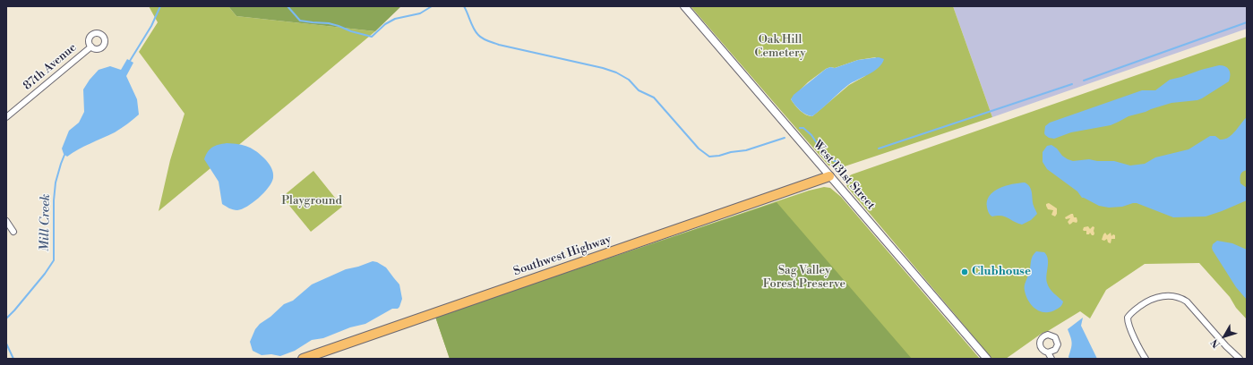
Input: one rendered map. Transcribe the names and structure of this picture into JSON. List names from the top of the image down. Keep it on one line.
{"streets":{"main road":["Southwest Highway"],"street":["87th Avenue","West 131st Street"]},"crossings":[["West 131st Street","Southwest Highway"]],"water":["Mill Creek"],"parks":["Oak Hill Cemetery","Playground","Sag Valley Forest Preserve"],"places":["Clubhouse"],"north":"bottom left"}
